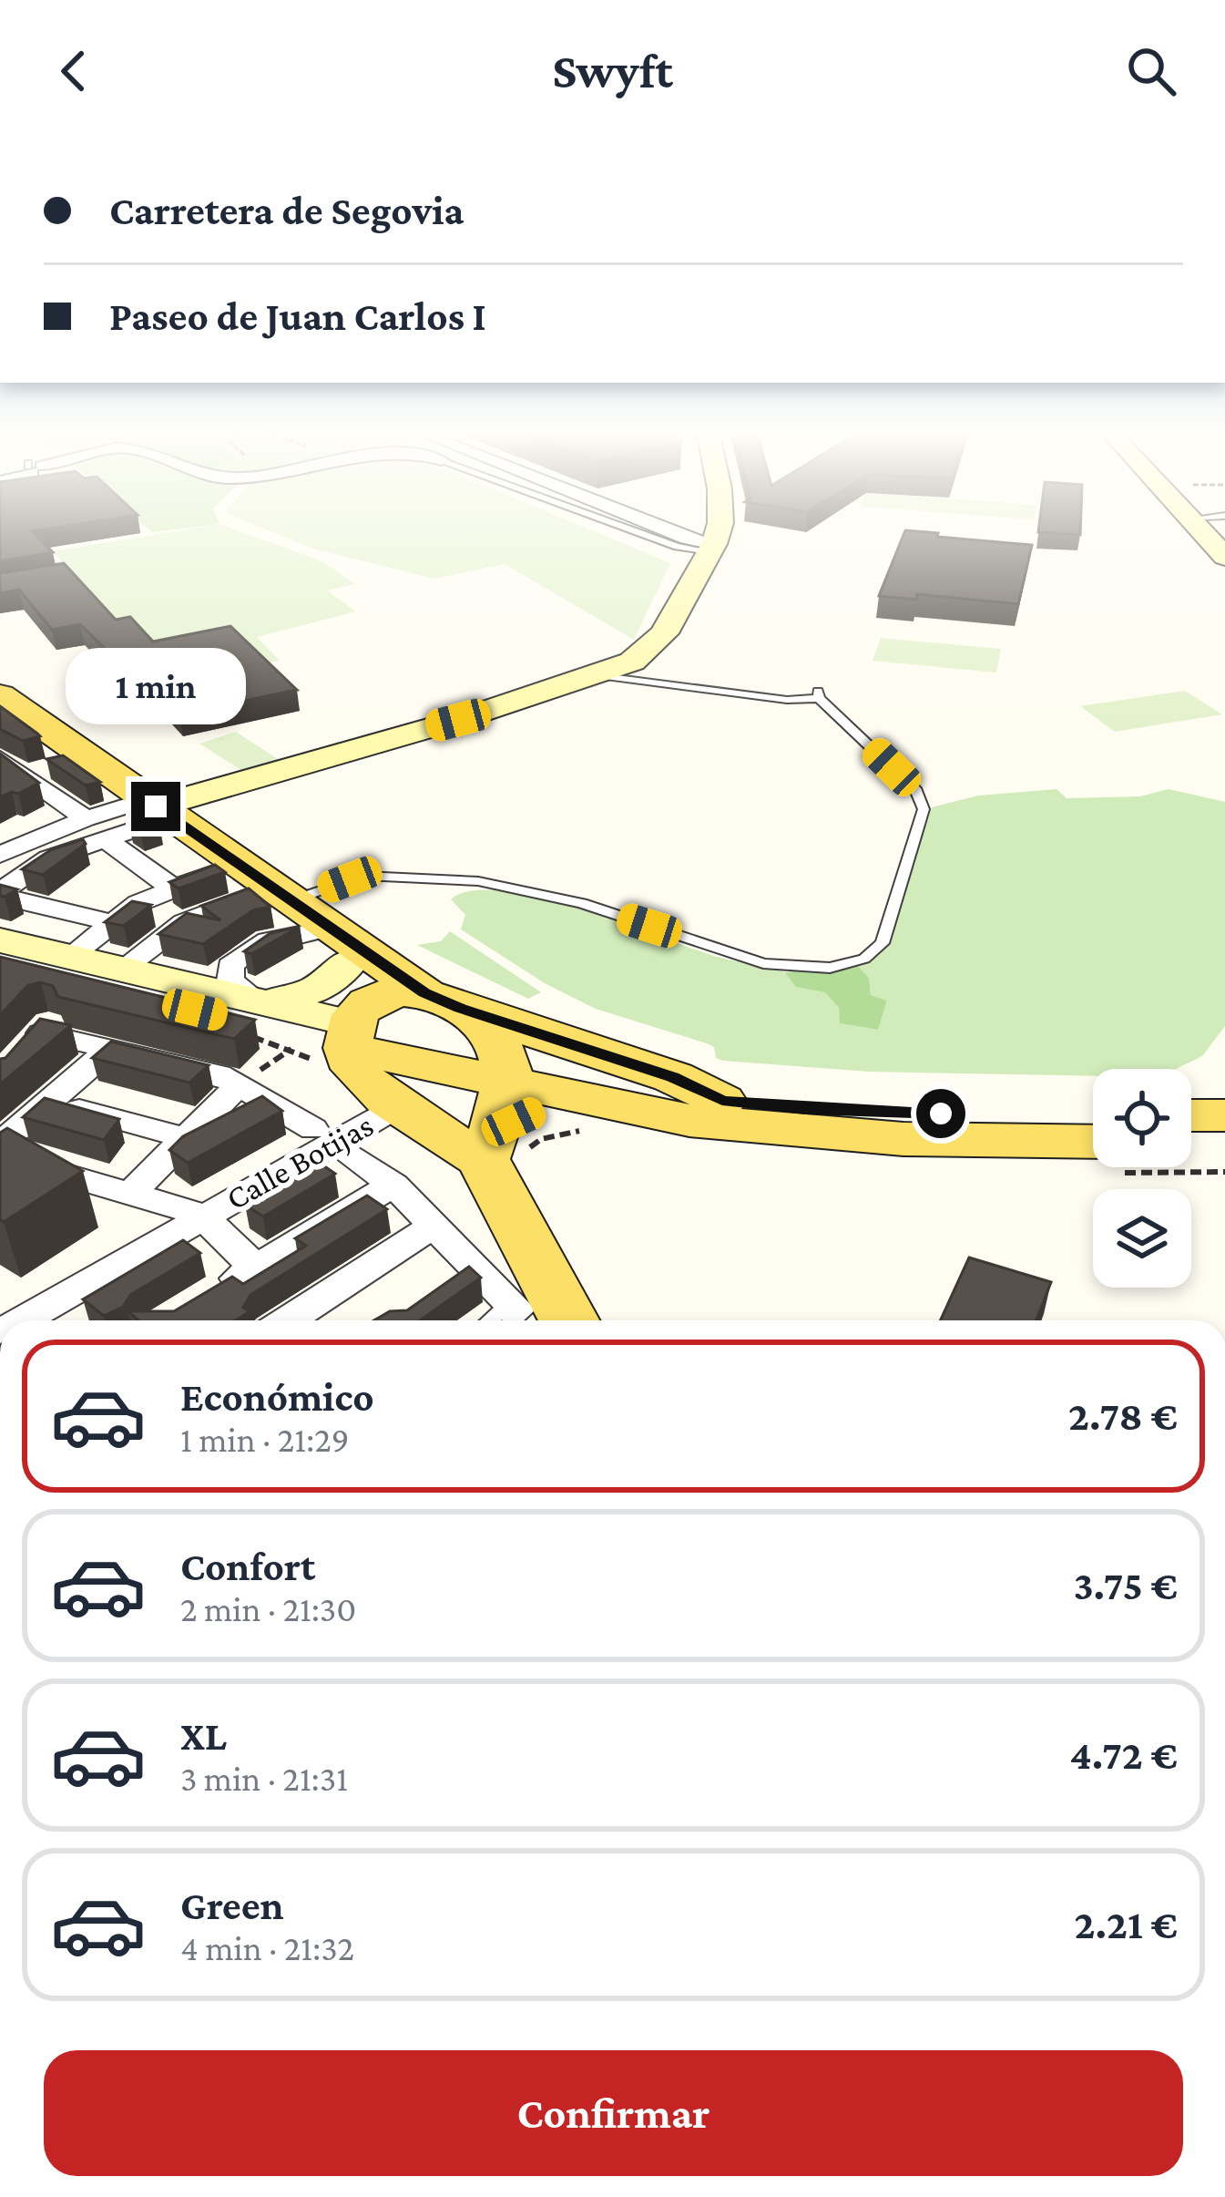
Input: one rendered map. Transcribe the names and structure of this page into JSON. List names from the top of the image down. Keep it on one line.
{"streets":{"street":["Calle Botijas"]},"page":{"header":"Swyft","banner":["Carretera de Segovia","Paseo de Juan Carlos I"],"bubble":"1 min","list":[{"name":"Económico","note":"1 min · 21:29","value":"2.78 €"},{"name":"Confort","note":"2 min · 21:30","value":"3.75 €"},{"name":"XL","note":"3 min · 21:31","value":"4.72 €"},{"name":"Green","note":"4 min · 21:32","value":"2.21 €"}],"buttons":"Confirmar"}}
